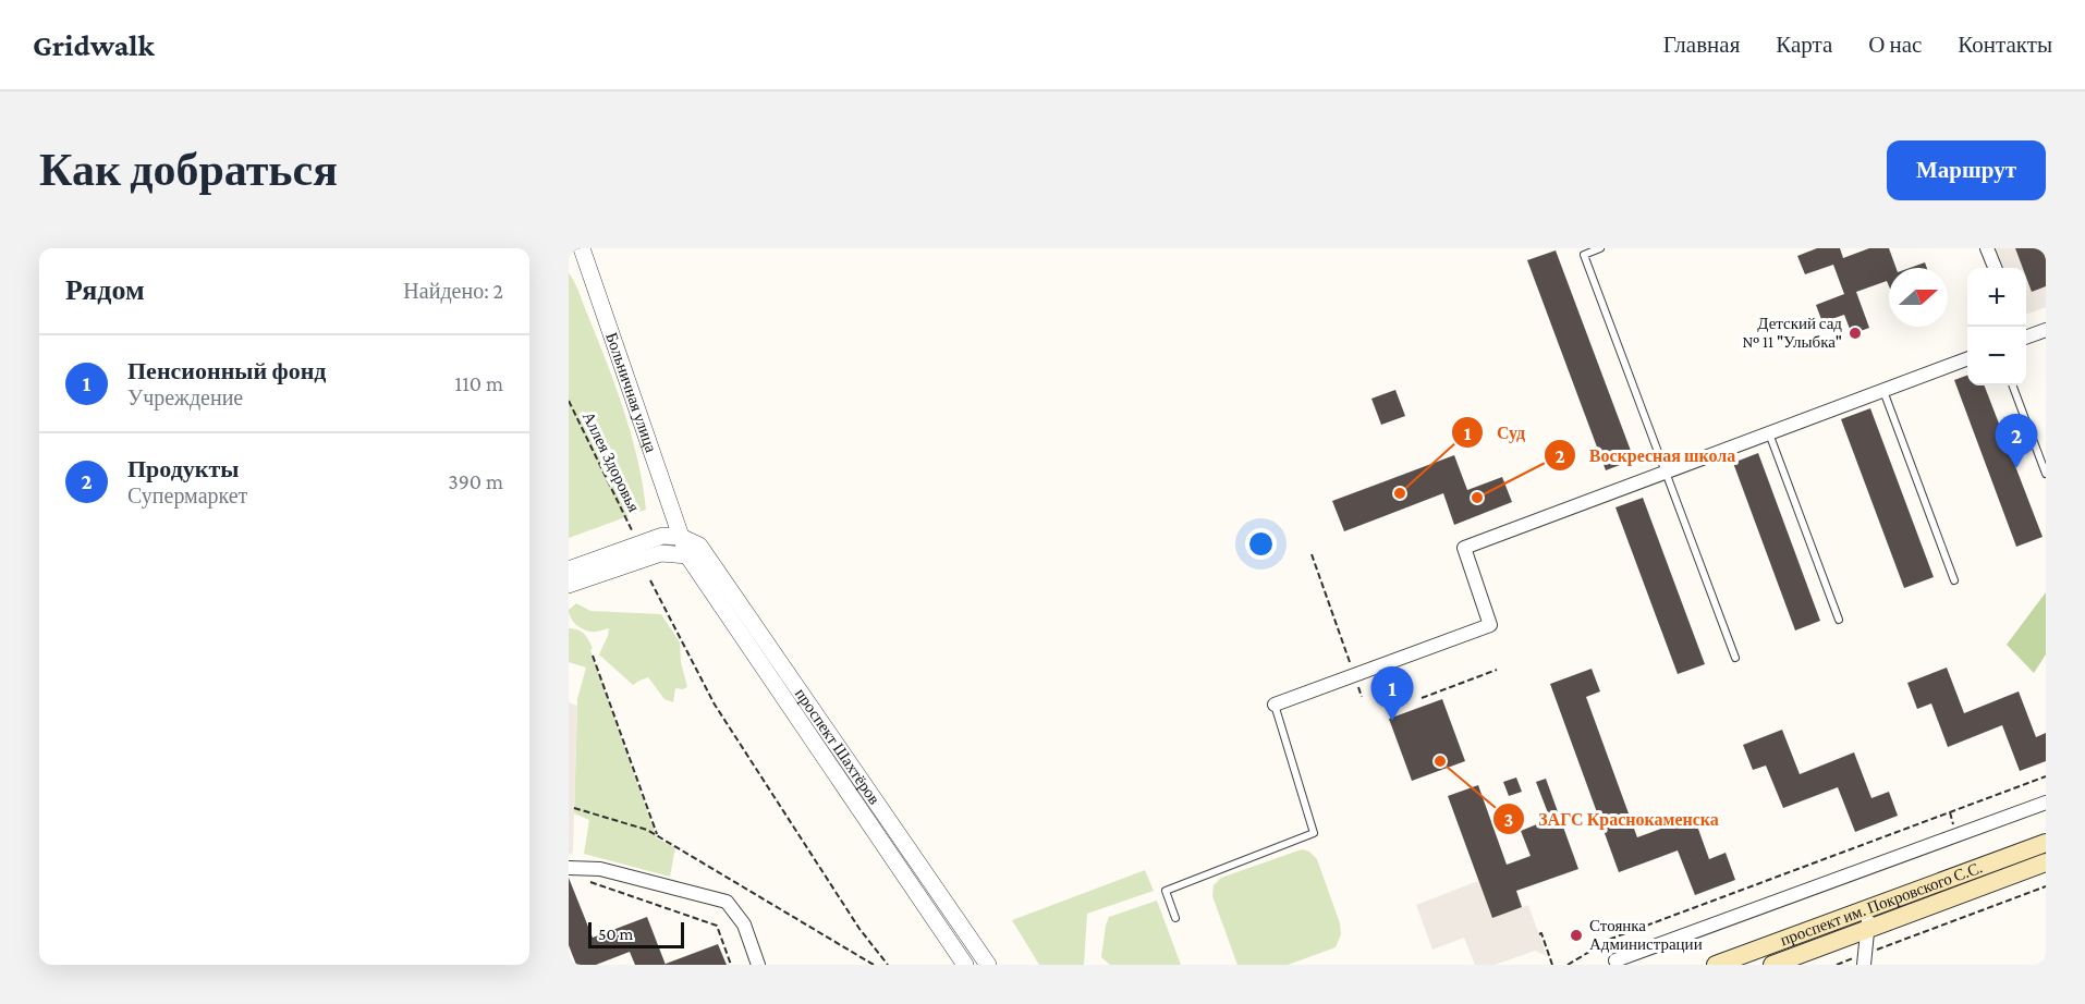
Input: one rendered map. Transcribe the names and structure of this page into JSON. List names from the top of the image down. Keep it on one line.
{"streets":{"main road":["проспект им. Покровского С.С."],"street":["Больничная улица","проспект Шахтёров"],"path":["Аллея Здоровья"]},"crossings":[["Больничная улица","проспект Шахтёров"]],"places":["Детский сад № 11 \"Улыбка\"","Суд","Воскресная школа","ЗАГС Краснокаменска","Стоянка Администрации"],"scale_bar":"50 m","north":"right","page":{"header":"Gridwalk","nav":["Главная","Карта","О нас","Контакты"],"buttons":"Маршрут","title":"Как добраться","heading":["Рядом","Найдено: 2"],"map_buttons":["+","−"],"list":[{"mark":"1","name":"Пенсионный фонд","note":"Учреждение","value":"110 m"},{"mark":"2","name":"Продукты","note":"Супермаркет","value":"390 m"}],"pins":["2","1"],"scale":"50 m"}}
